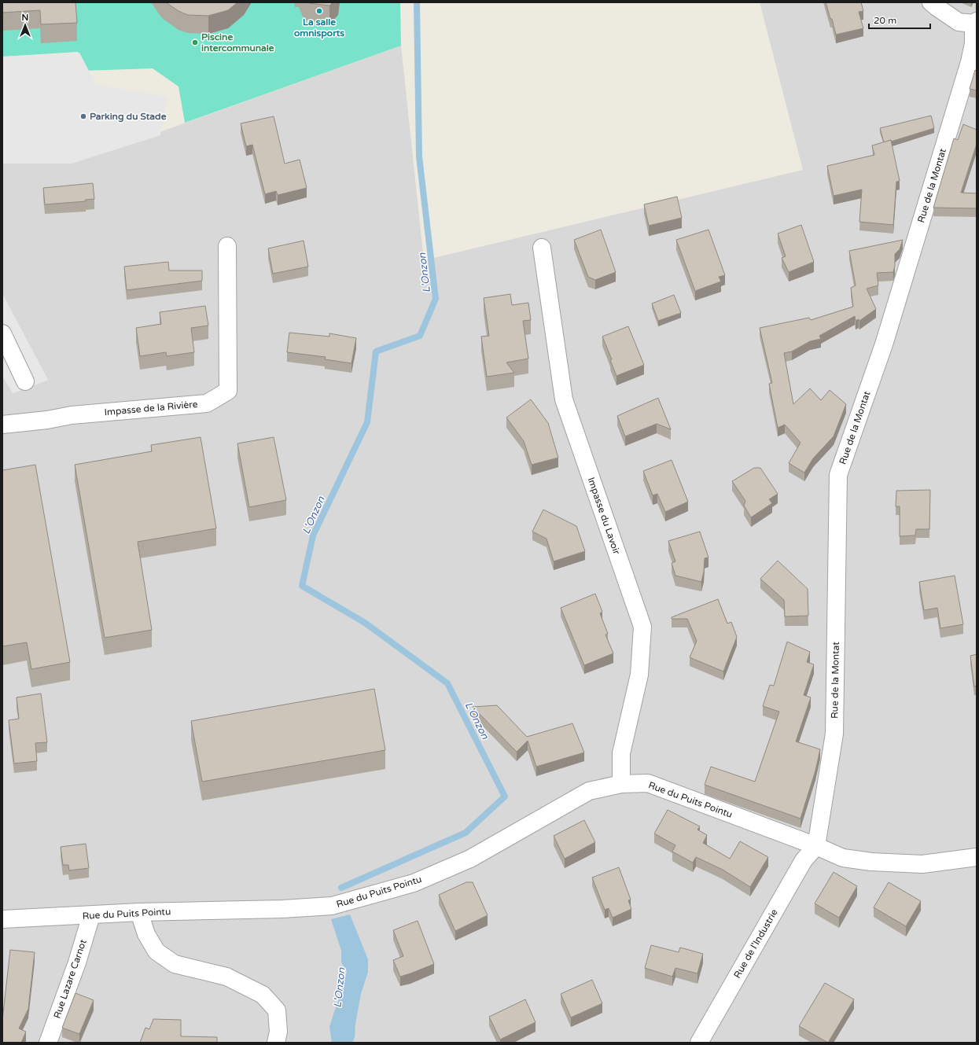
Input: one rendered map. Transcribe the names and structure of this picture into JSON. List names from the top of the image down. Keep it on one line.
{"streets":{"street":["Rue de la Montat","Impasse de la Rivière","Impasse du Lavoir","Rue du Puits Pointu","Rue de l'Industrie","Rue Lazare Carnot"]},"crossings":[["Rue de la Montat","Rue du Puits Pointu"],["Rue de la Montat","Rue de l'Industrie"],["Impasse du Lavoir","Rue du Puits Pointu"],["Rue du Puits Pointu","Rue de l'Industrie"],["Rue du Puits Pointu","Rue Lazare Carnot"]],"water":["L'Onzon"],"places":["La salle omnisports","Piscine intercommunale","Parking du Stade"],"scale_bar":"20 m","north":"top"}
